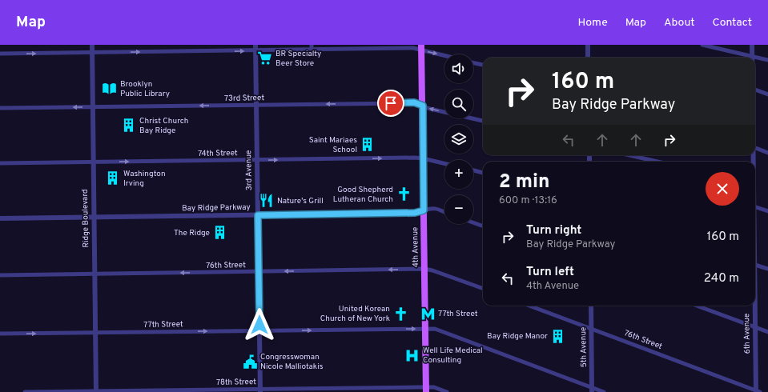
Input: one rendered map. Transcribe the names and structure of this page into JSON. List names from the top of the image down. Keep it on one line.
{"streets":{"main road":["4th Avenue"],"street":["73rd Street","74th Street","3rd Avenue","Bay Ridge Parkway","Ridge Boulevard","76th Street","77th Street","6th Avenue","5th Avenue","78th Street"]},"crossings":[["73rd Street","3rd Avenue"],["73rd Street","Ridge Boulevard"],["73rd Street","4th Avenue"],["74th Street","3rd Avenue"],["74th Street","Ridge Boulevard"],["74th Street","4th Avenue"],["3rd Avenue","Bay Ridge Parkway"],["3rd Avenue","76th Street"],["3rd Avenue","77th Street"],["3rd Avenue","78th Street"],["Bay Ridge Parkway","Ridge Boulevard"],["Bay Ridge Parkway","4th Avenue"],["Ridge Boulevard","76th Street"],["Ridge Boulevard","77th Street"],["Ridge Boulevard","78th Street"],["4th Avenue","76th Street"],["4th Avenue","77th Street"],["4th Avenue","78th Street"],["76th Street","6th Avenue"],["76th Street","5th Avenue"],["77th Street","5th Avenue"]],"one_way":["73rd Street","74th Street","76th Street","77th Street"],"places":{"supermarket":["BR Specialty Beer Store"],"library":["Brooklyn Public Library"],"building":["Christ Church Bay Ridge","Saint Mariaes School","Washington Irving","The Ridge","Bay Ridge Manor"],"church":["Good Shepherd Lutheran Church","United Korean Church of New York"],"restaurant":["Nature's Grill"],"metro station":["77th Street"],"hospital":["Well Life Medical Consulting"],"public building":["Congresswoman Nicole Malliotakis"]},"page":{"header":"Map","nav":["Home","Map","About","Contact"],"map_buttons":["+","−"],"turn":["160 m","Bay Ridge Parkway"],"heading":["2 min","600 m · 13:16"],"list":[{"name":"Turn right","note":"Bay Ridge Parkway","value":"160 m"},{"name":"Turn left","note":"4th Avenue","value":"240 m"}]}}
